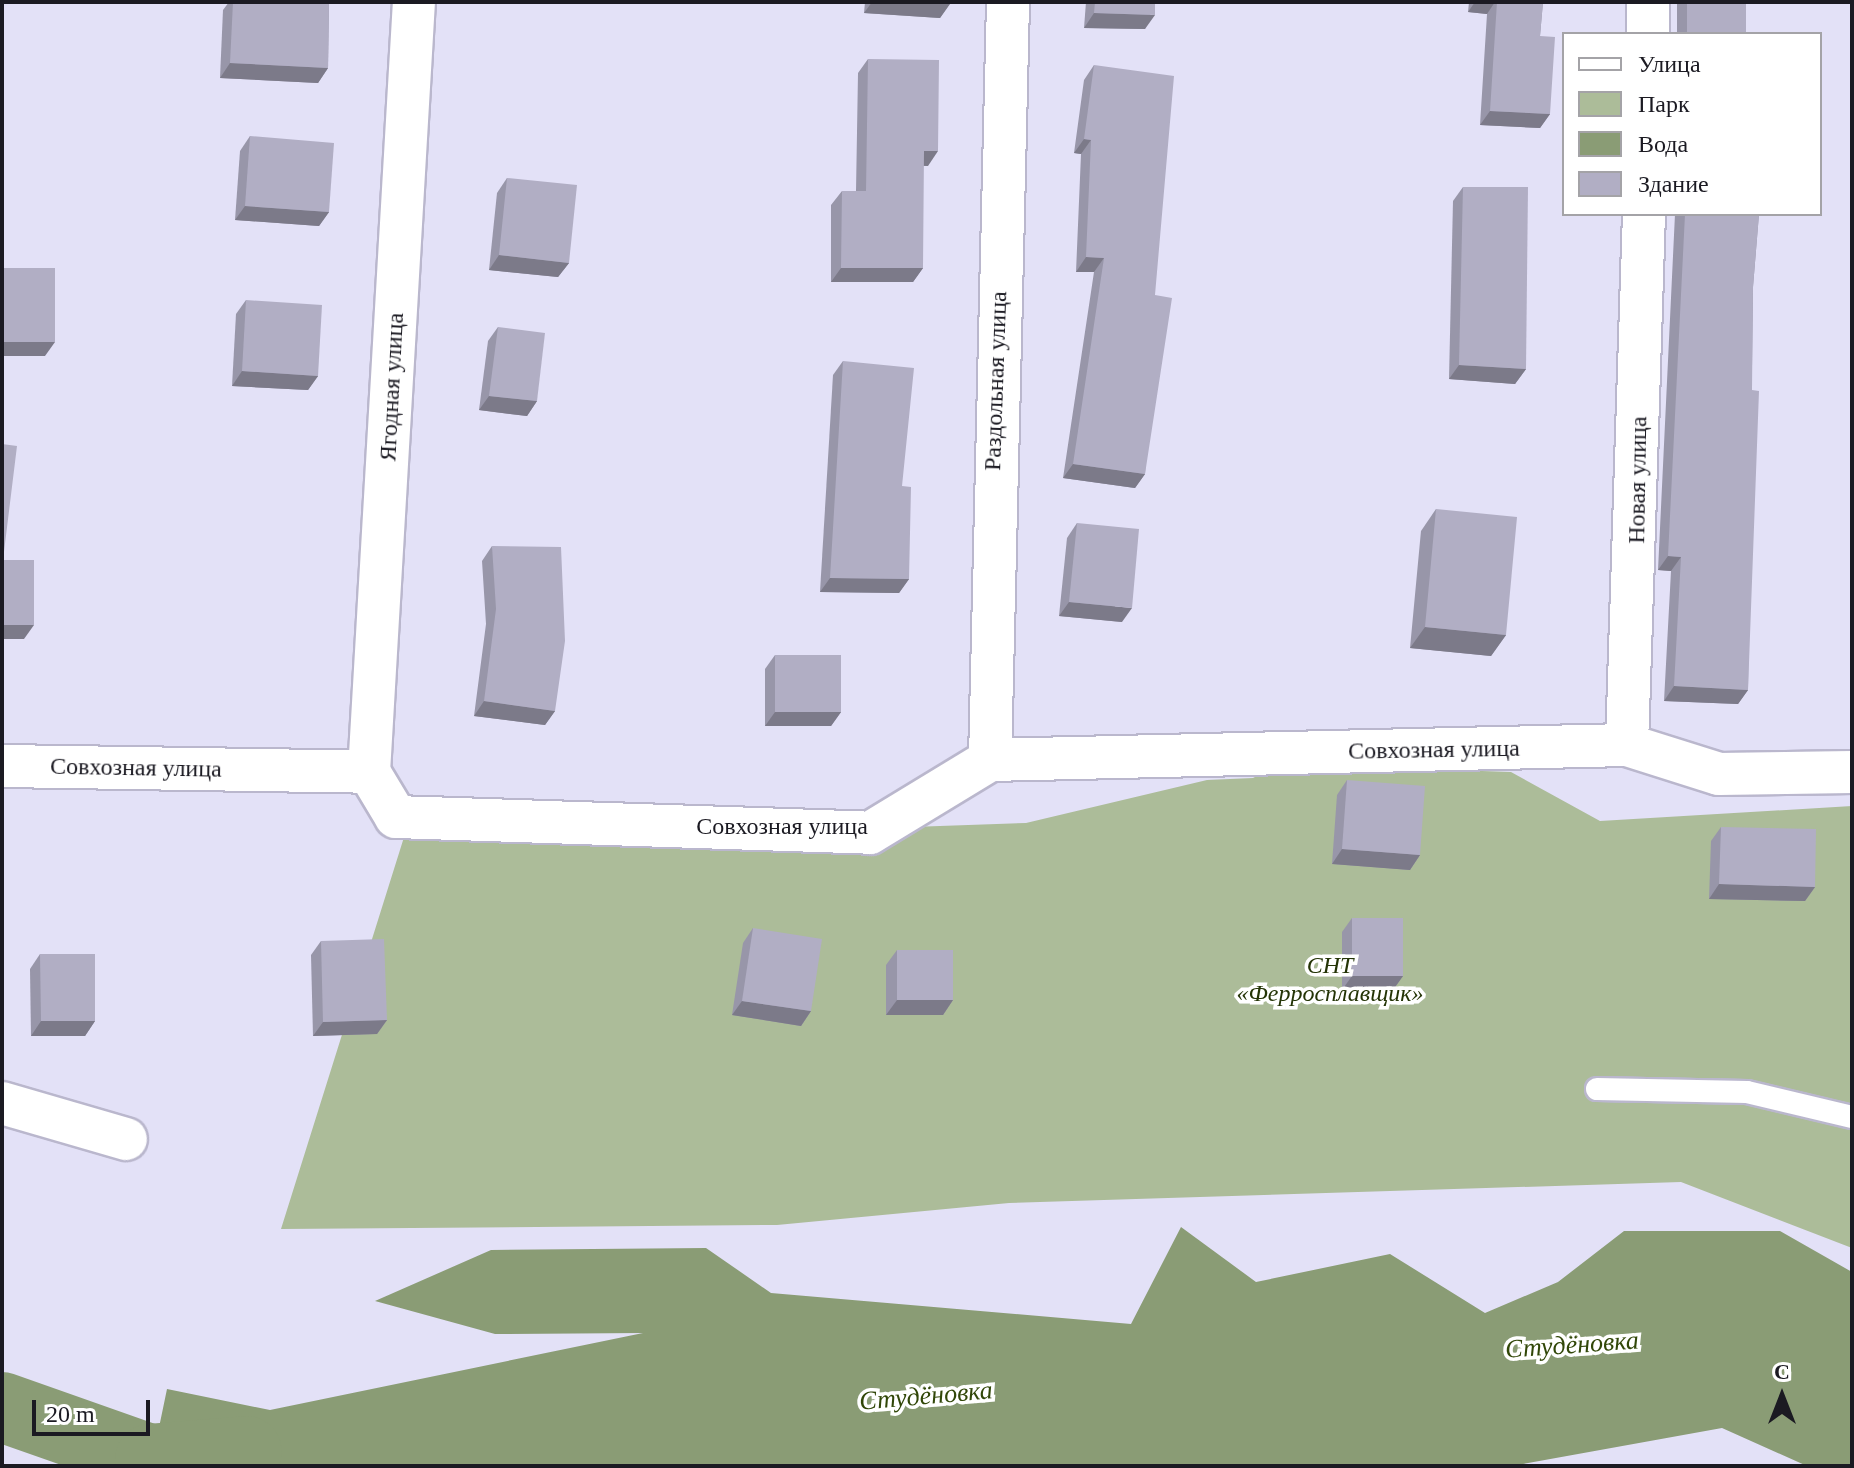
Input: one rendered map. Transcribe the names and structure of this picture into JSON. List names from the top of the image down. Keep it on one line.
{"streets":{"street":["Раздольная улица","Ягодная улица","Новая улица","Совхозная улица"]},"crossings":[["Раздольная улица","Совхозная улица"],["Ягодная улица","Совхозная улица"],["Новая улица","Совхозная улица"]],"water":["Студёновка"],"parks":["СНТ «Ферросплавщик»"],"legend":["Улица","Парк","Вода","Здание"],"scale_bar":"20 m","north":"top"}
